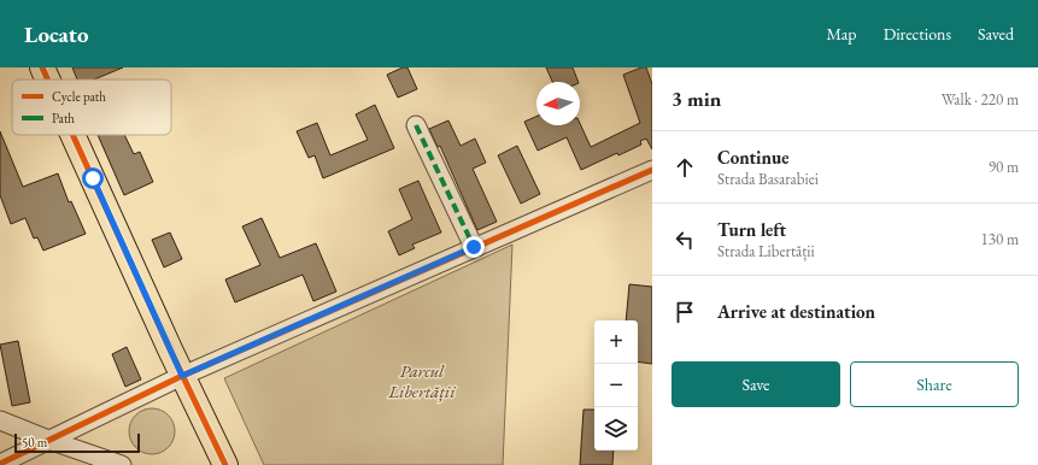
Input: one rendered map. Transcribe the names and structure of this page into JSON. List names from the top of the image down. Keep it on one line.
{"parks":["Parcul Libertății"],"legend":["Cycle path","Path"],"scale_bar":"50 m","north":"left","page":{"header":"Locato","nav":["Map","Directions","Saved"],"heading":["3 min","Walk · 220 m"],"list":[["Continue","Strada Basarabiei","90 m"],["Turn left","Strada Libertății","130 m"],"Arrive at destination"],"map_buttons":["+","−"],"buttons":["Save","Share"],"scale":"50 m"}}
